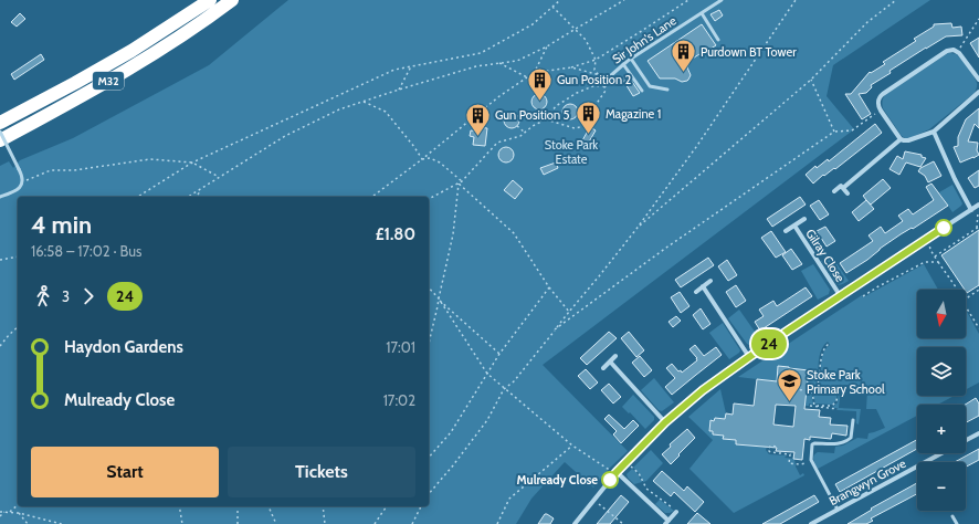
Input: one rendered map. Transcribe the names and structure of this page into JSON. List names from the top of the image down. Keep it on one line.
{"streets":{"highway":["M32"],"street":["Gilray Close","Brangwyn Grove"],"lane":["Sir John's Lane"]},"parks":["Stoke Park Estate"],"places":{"building":["Purdown BT Tower","Gun Position 2","Magazine 1","Gun Position 5"],"school or university":["Stoke Park Primary School"],"other":["Mulready Close"]},"lines":["bus line 24"],"north":"bottom","page":{"on_map":"24","heading":["4 min","16:58 – 17:02 · Bus","£1.80"],"legs":["3","24"],"map_buttons":["+","−"],"list":[{"name":"Haydon Gardens","value":"17:01"},{"name":"Mulready Close","value":"17:02"}],"buttons":["Start","Tickets"]}}
